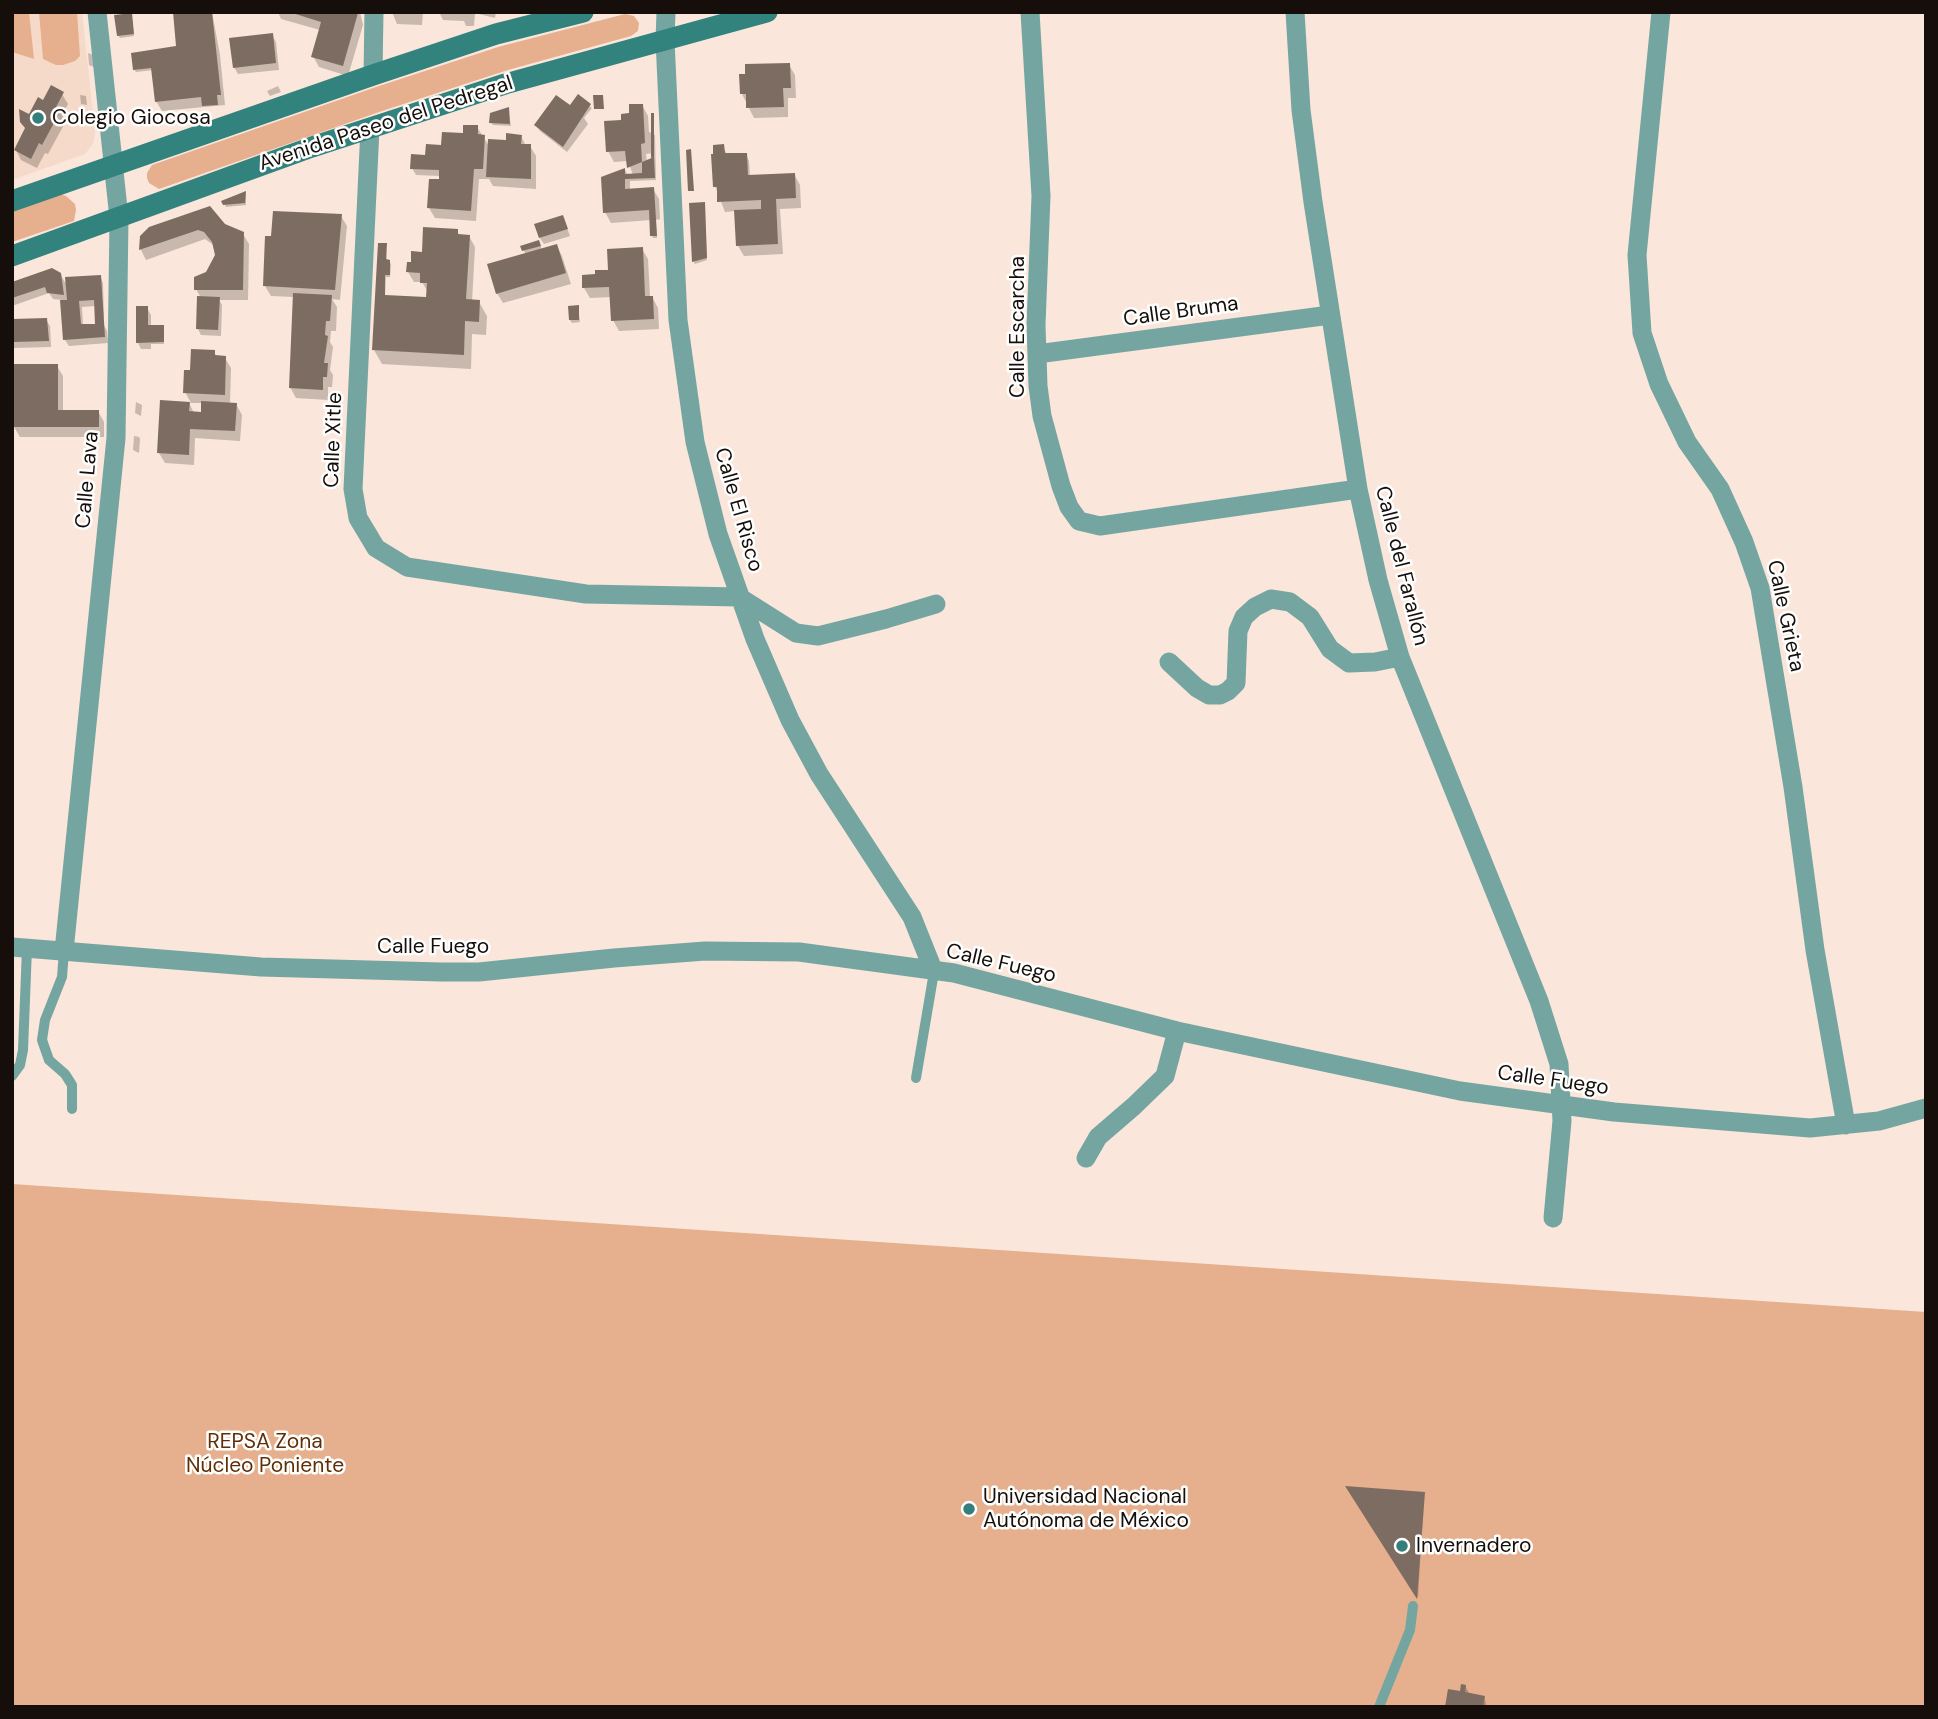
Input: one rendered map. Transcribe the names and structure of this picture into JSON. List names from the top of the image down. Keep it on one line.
{"streets":{"main road":["Avenida Paseo del Pedregal"],"street":["Calle Bruma","Calle Escarcha","Calle Xitle","Calle Lava","Calle El Risco","Calle del Farallón","Calle Grieta","Calle Fuego"]},"crossings":[["Avenida Paseo del Pedregal","Calle Xitle"],["Avenida Paseo del Pedregal","Calle Lava"],["Avenida Paseo del Pedregal","Calle El Risco"],["Calle Bruma","Calle Escarcha"],["Calle Bruma","Calle del Farallón"],["Calle Escarcha","Calle del Farallón"],["Calle Xitle","Calle El Risco"],["Calle Lava","Calle Fuego"],["Calle El Risco","Calle Fuego"],["Calle del Farallón","Calle Fuego"],["Calle Grieta","Calle Fuego"]],"parks":["REPSA Zona Núcleo Poniente"],"places":["Colegio Giocosa","Universidad Nacional Autónoma de México","Invernadero"]}
